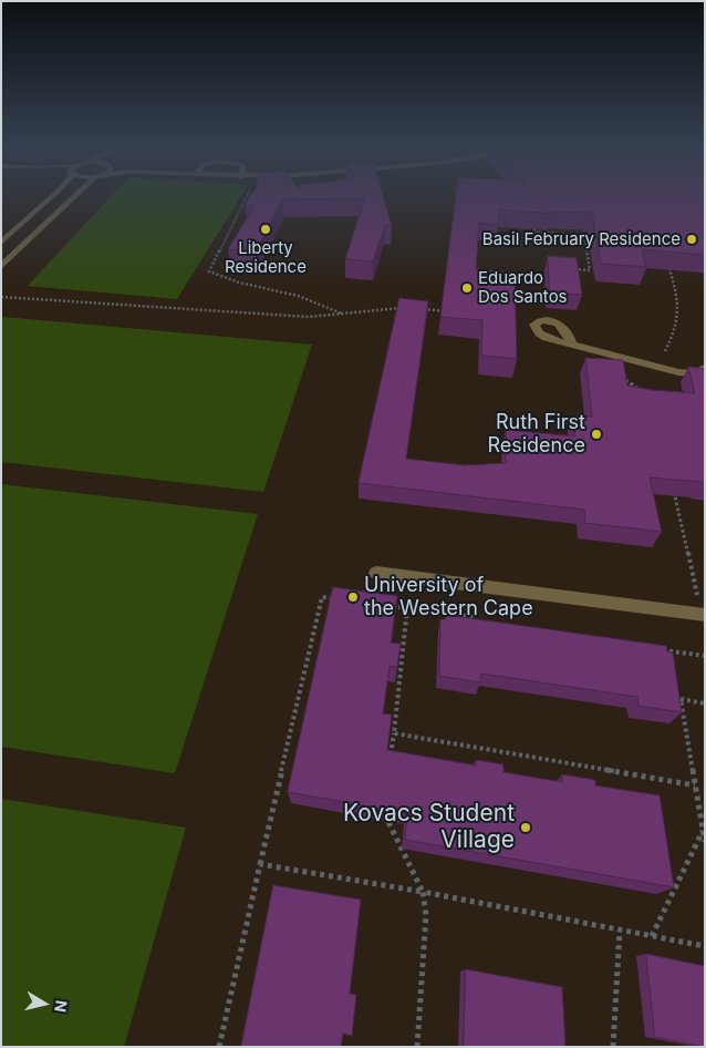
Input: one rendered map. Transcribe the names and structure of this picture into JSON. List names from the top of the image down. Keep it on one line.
{"places":["Liberty Residence","Basil February Residence","Eduardo Dos Santos","Ruth First Residence","University of the Western Cape","Kovacs Student Village"],"north":"right"}
